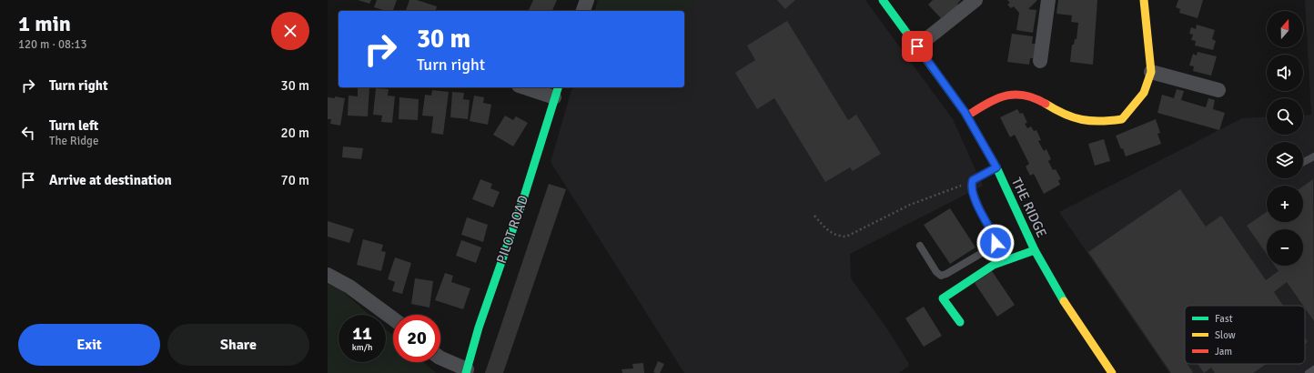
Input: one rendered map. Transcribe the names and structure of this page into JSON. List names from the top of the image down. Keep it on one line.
{"streets":{"street":["THE RIDGE","PILOT ROAD"]},"legend":["Fast","Slow","Jam"],"north":"top","page":{"heading":["1 min","120 m · 08:13"],"map_buttons":["+","−"],"turn":["30 m","Turn right"],"list":[{"name":"Turn right","value":"30 m"},{"name":"Turn left","note":"The Ridge","value":"20 m"},{"name":"Arrive at destination","value":"70 m"}],"speed":"11 km/h","limit":"20","buttons":["Exit","Share"]}}
